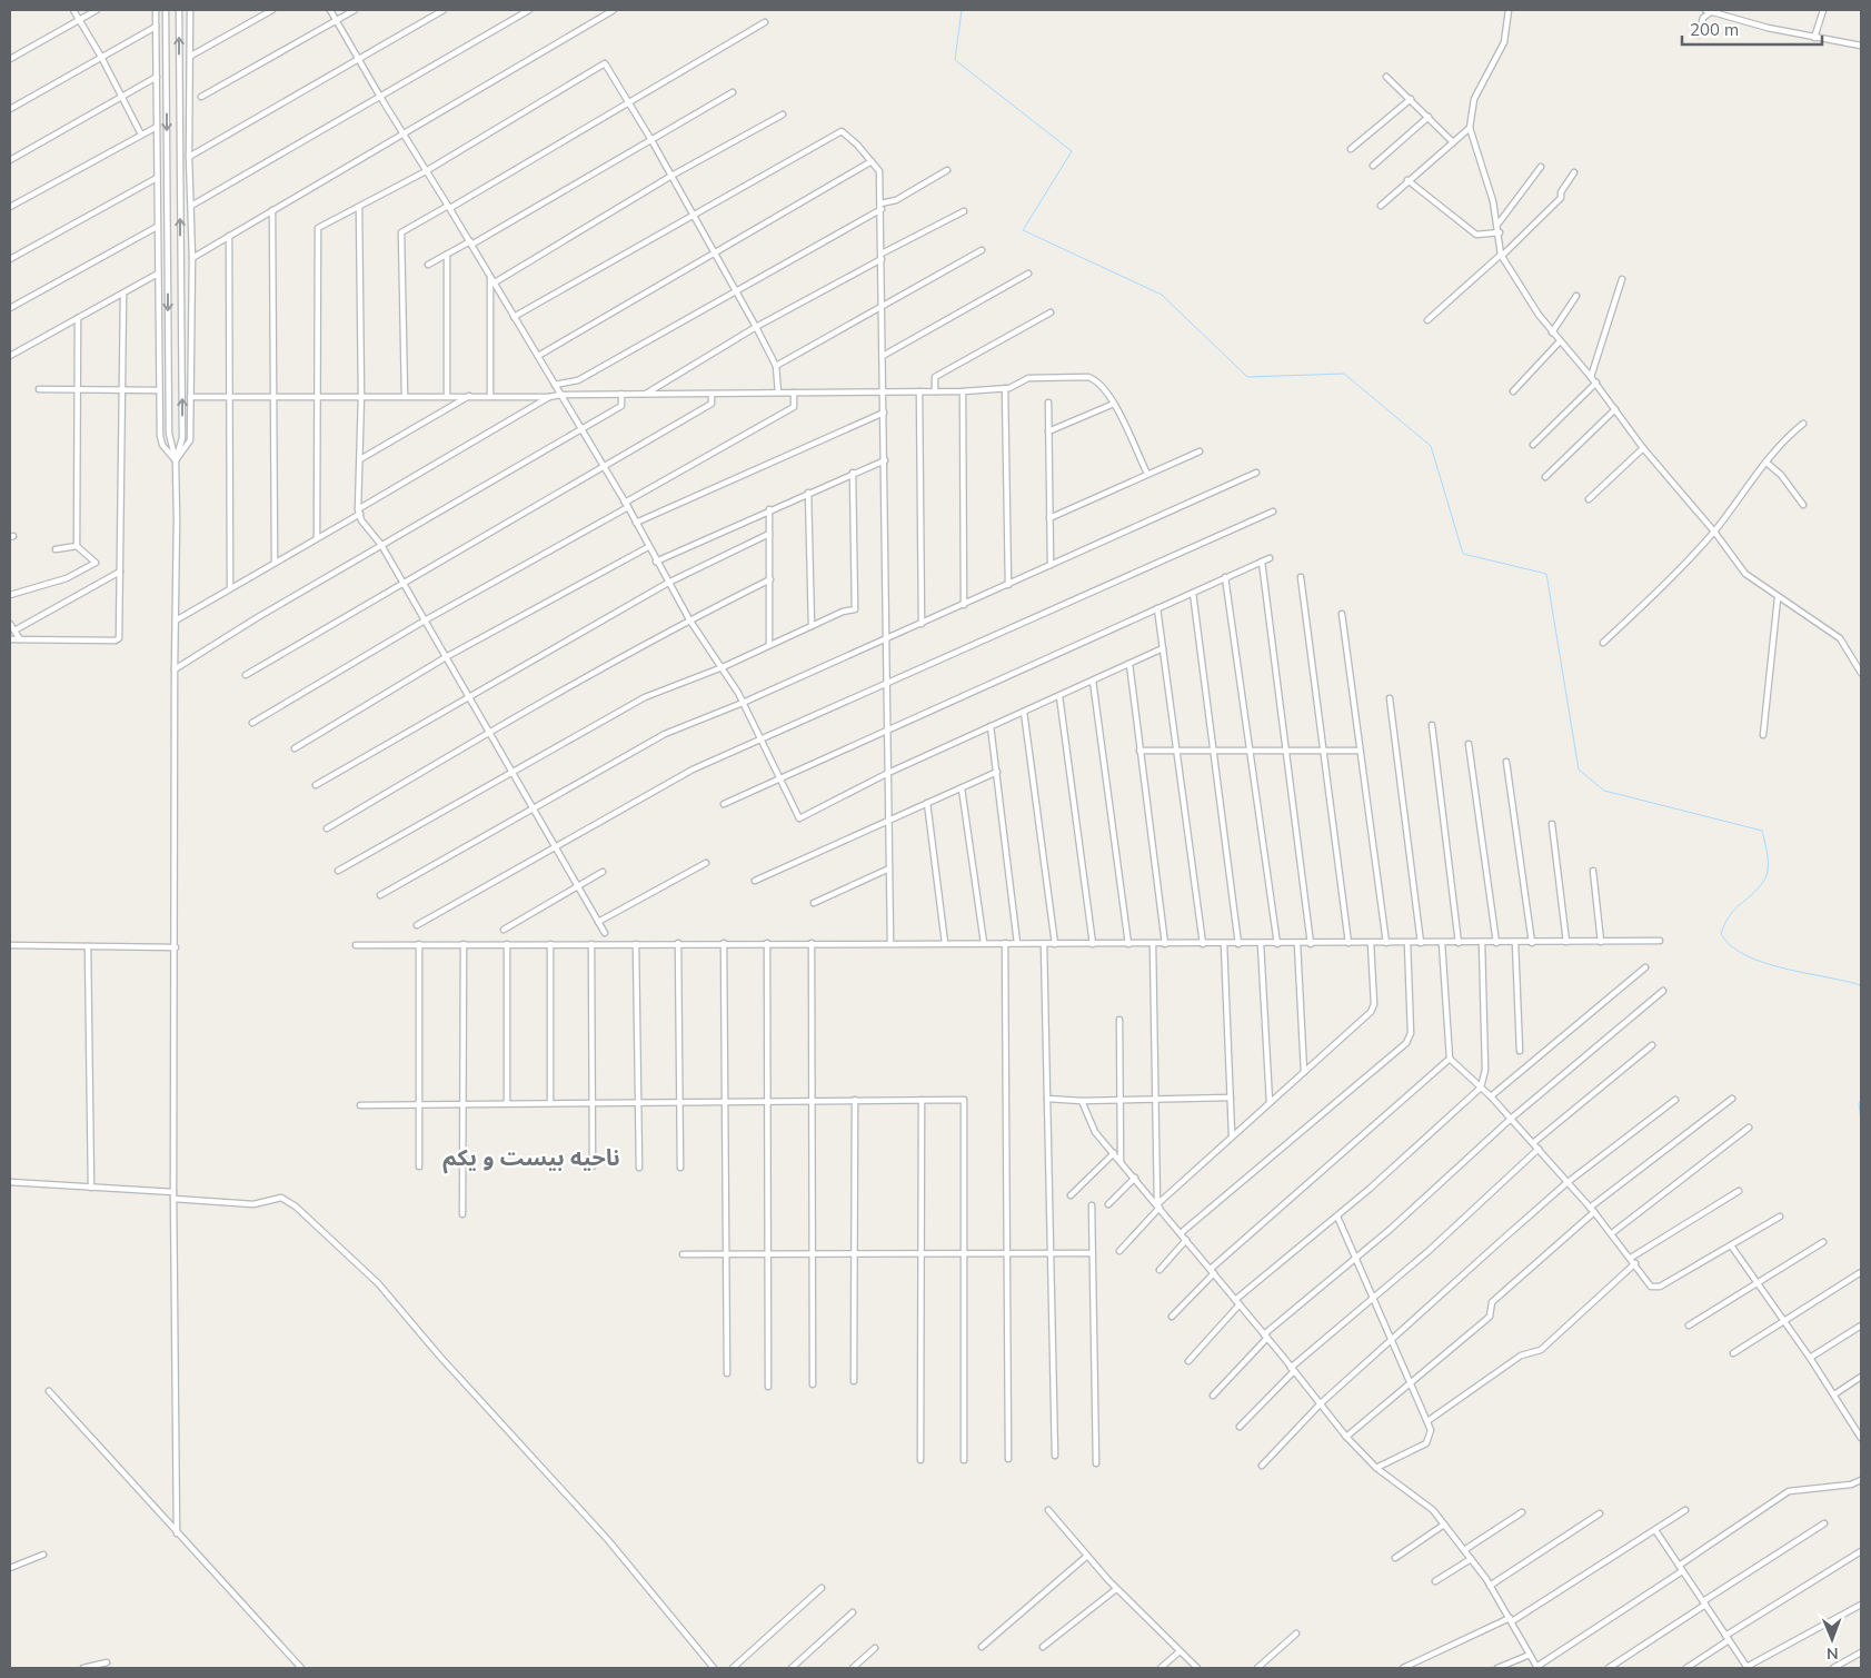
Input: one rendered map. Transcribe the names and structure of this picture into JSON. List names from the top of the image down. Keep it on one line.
{"districts":["ناحیه بیست و یکم"],"scale_bar":"200 m","north":"bottom"}
